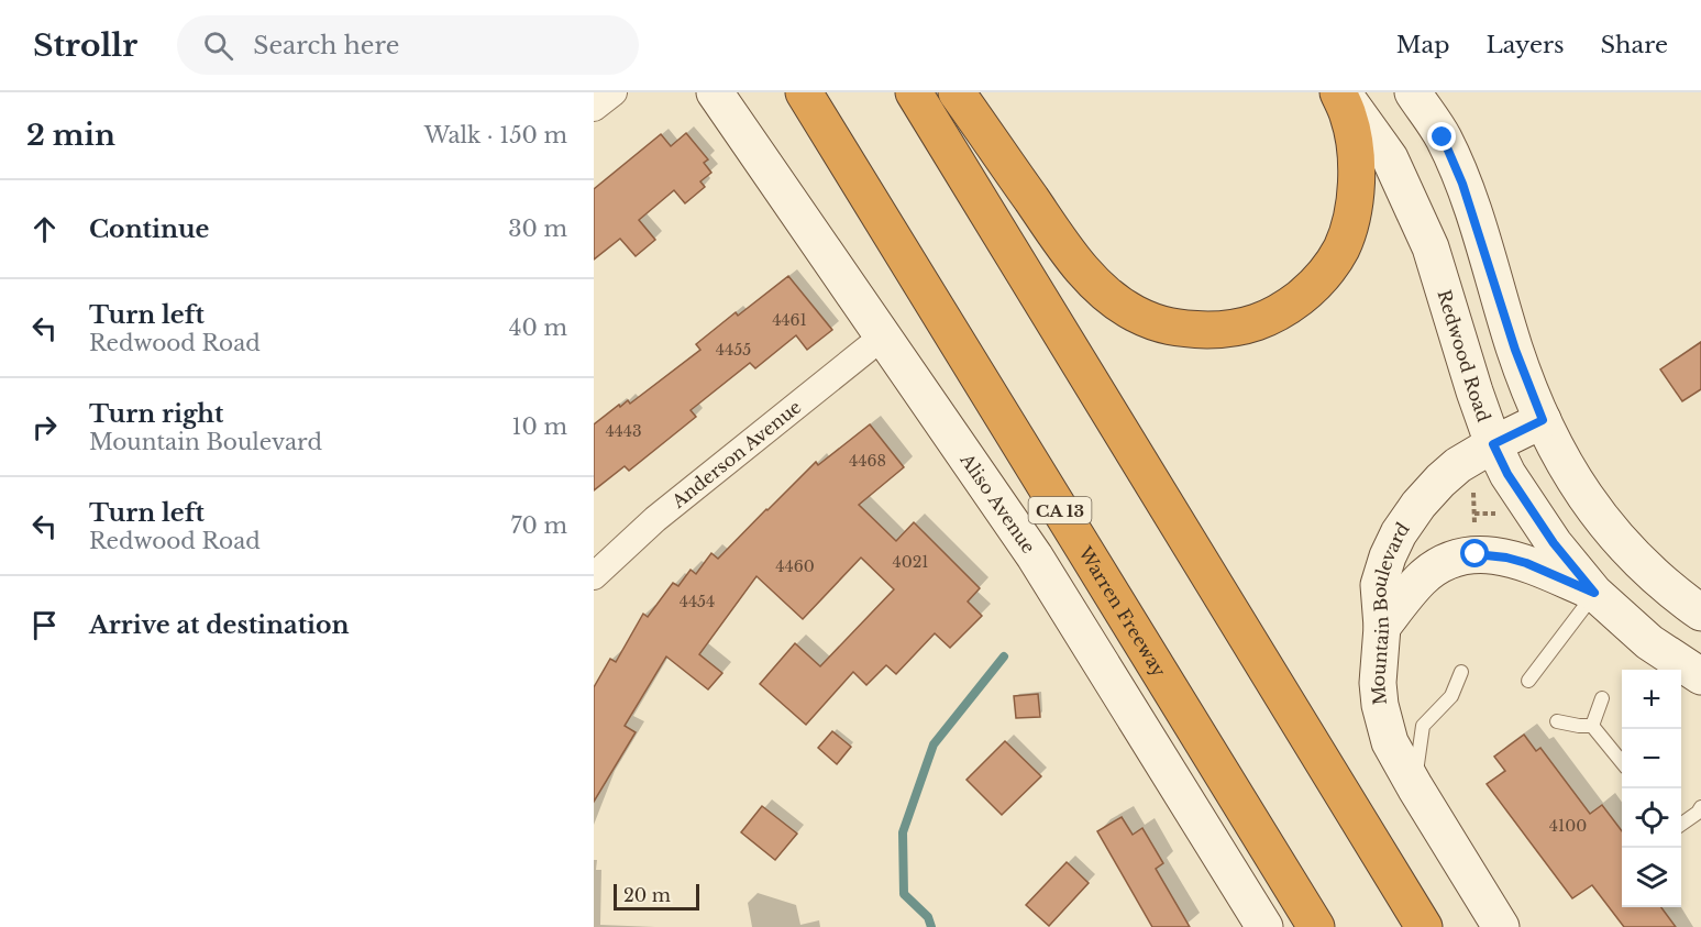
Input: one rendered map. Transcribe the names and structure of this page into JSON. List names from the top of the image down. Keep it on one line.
{"streets":{"highway":["CA 13","Warren Freeway"],"main road":["Redwood Road","Aliso Avenue","Mountain Boulevard"],"street":["Anderson Avenue"]},"crossings":[["Redwood Road","Mountain Boulevard"],["Anderson Avenue","Aliso Avenue"]],"house_numbers":["4461","4455","4443","4468","4021","4460","4454","4100"],"scale_bar":"20 m","page":{"header":"Strollr","search":"Search here","nav":["Map","Layers","Share"],"heading":["2 min","Walk · 150 m"],"list":[["Continue","30 m"],["Turn left","Redwood Road","40 m"],["Turn right","Mountain Boulevard","10 m"],["Turn left","Redwood Road","70 m"],"Arrive at destination"],"map_buttons":["+","−"],"scale":"20 m"}}
